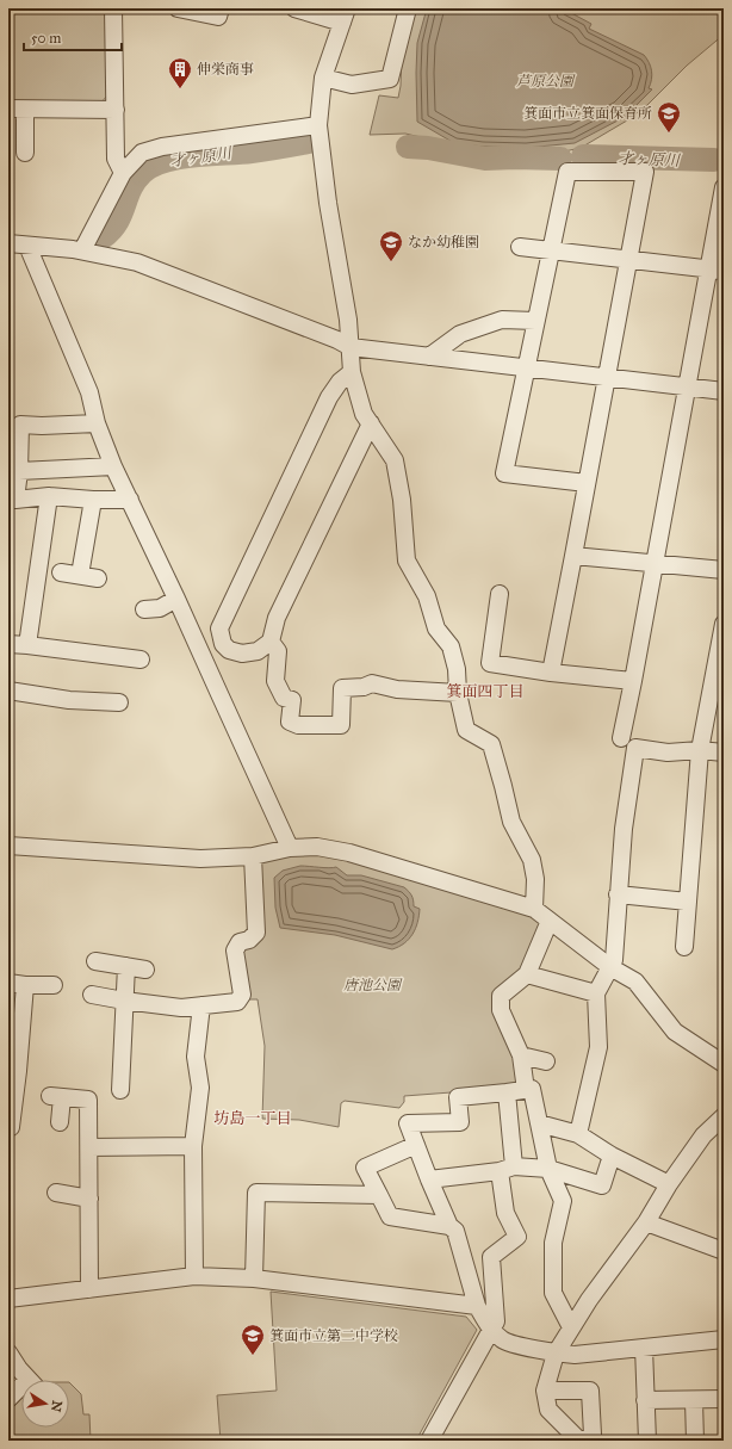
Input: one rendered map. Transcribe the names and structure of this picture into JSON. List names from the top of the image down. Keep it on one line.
{"districts":["箕面四丁目","坊島一丁目"],"water":["才ヶ原川"],"parks":["芦原公園","唐池公園"],"places":{"building":["伸栄商事"],"school or university":["箕面市立箕面保育所","なか幼稚園","箕面市立第二中学校"]},"scale_bar":"50 m","north":"right"}
